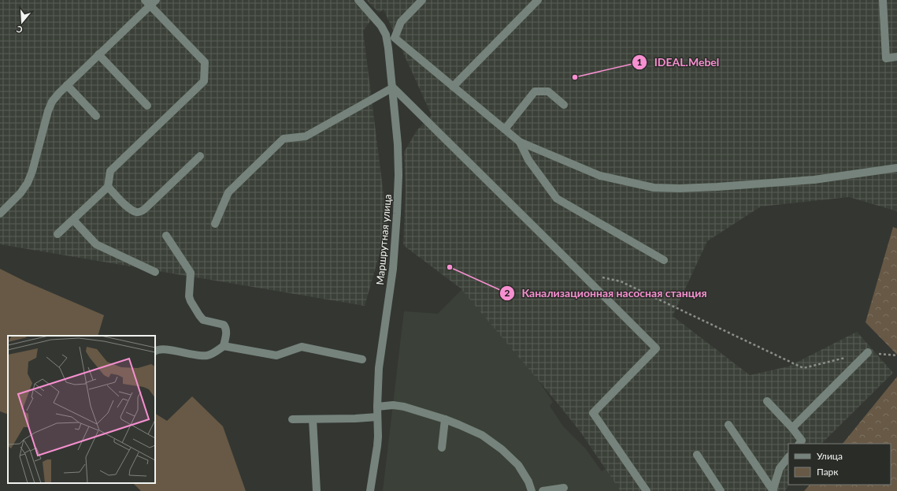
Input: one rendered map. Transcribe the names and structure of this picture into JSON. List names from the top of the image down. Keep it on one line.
{"streets":{"street":["Маршрутная улица"]},"places":["IDEAL.Mebel","Канализационная насосная станция"],"legend":["Улица","Парк"],"north":"bottom"}
